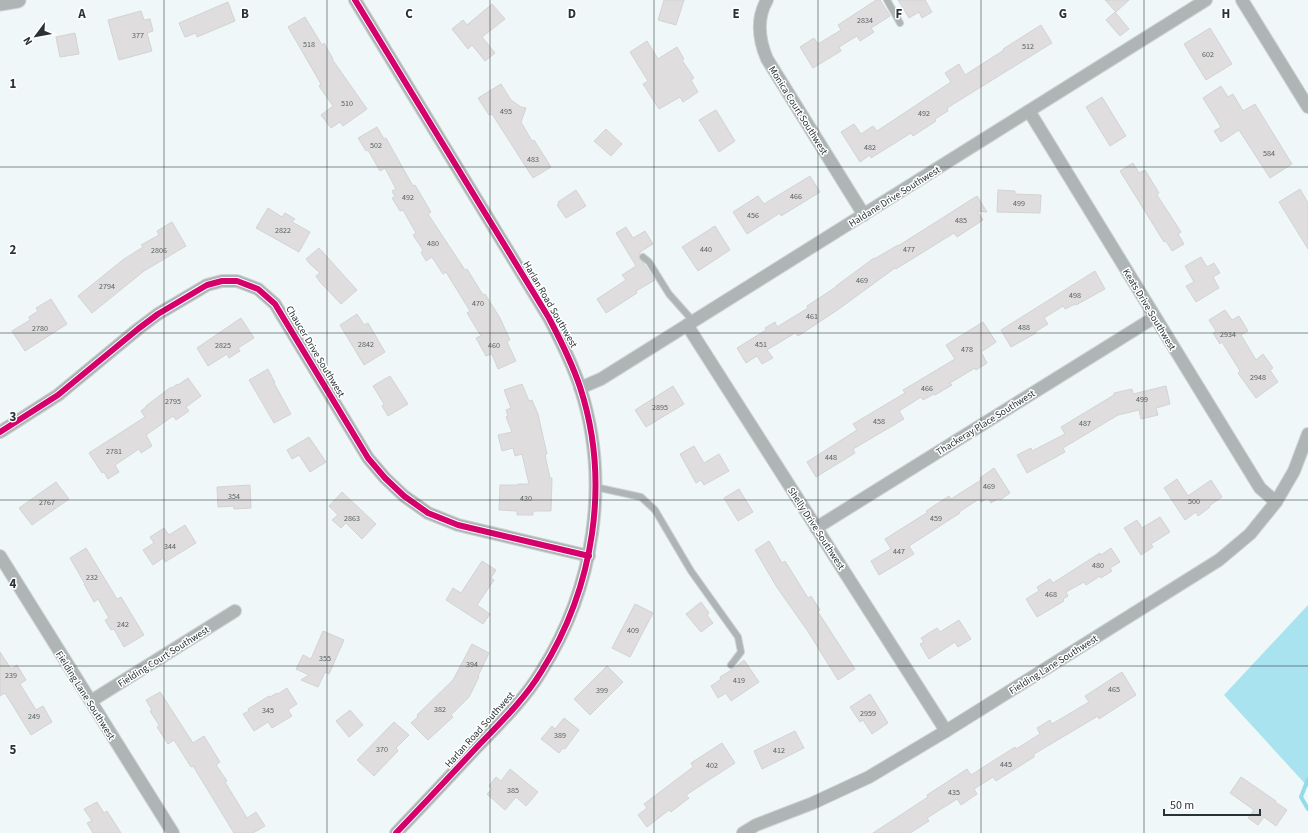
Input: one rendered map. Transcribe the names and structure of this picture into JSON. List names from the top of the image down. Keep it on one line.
{"streets":{"street":["Monica Court Southwest","Haldane Drive Southwest","Harlan Road Southwest","Keats Drive Southwest","Chaucer Drive Southwest","Thackeray Place Southwest","Shelly Drive Southwest","Fielding Court Southwest","Fielding Lane Southwest"]},"crossings":[["Monica Court Southwest","Haldane Drive Southwest"],["Haldane Drive Southwest","Harlan Road Southwest"],["Haldane Drive Southwest","Keats Drive Southwest"],["Haldane Drive Southwest","Shelly Drive Southwest"],["Harlan Road Southwest","Chaucer Drive Southwest"],["Keats Drive Southwest","Thackeray Place Southwest"],["Keats Drive Southwest","Fielding Lane Southwest"],["Thackeray Place Southwest","Shelly Drive Southwest"],["Shelly Drive Southwest","Fielding Lane Southwest"],["Fielding Court Southwest","Fielding Lane Southwest"]],"house_numbers":["2834","377","518","512","602","510","495","492","502","482","584","483","466","492","499","456","485","2822","480","440","477","2806","469","2794","498","470","461","488","2780","2934","2842","451","2825","460","478","2948","466","499","2795","2895","458","487","2781","448","469","354","430","500","2767","2863","459","344","447","480","232","468","242","409","355","394","239","419","465","399","382","345","2959","249","389","370","412","445","402","385","435"],"scale_bar":"50 m","north":"bottom left","grid":{"columns":["A","B","C","D","E","F","G","H"],"rows":["1","2","3","4","5"]}}
